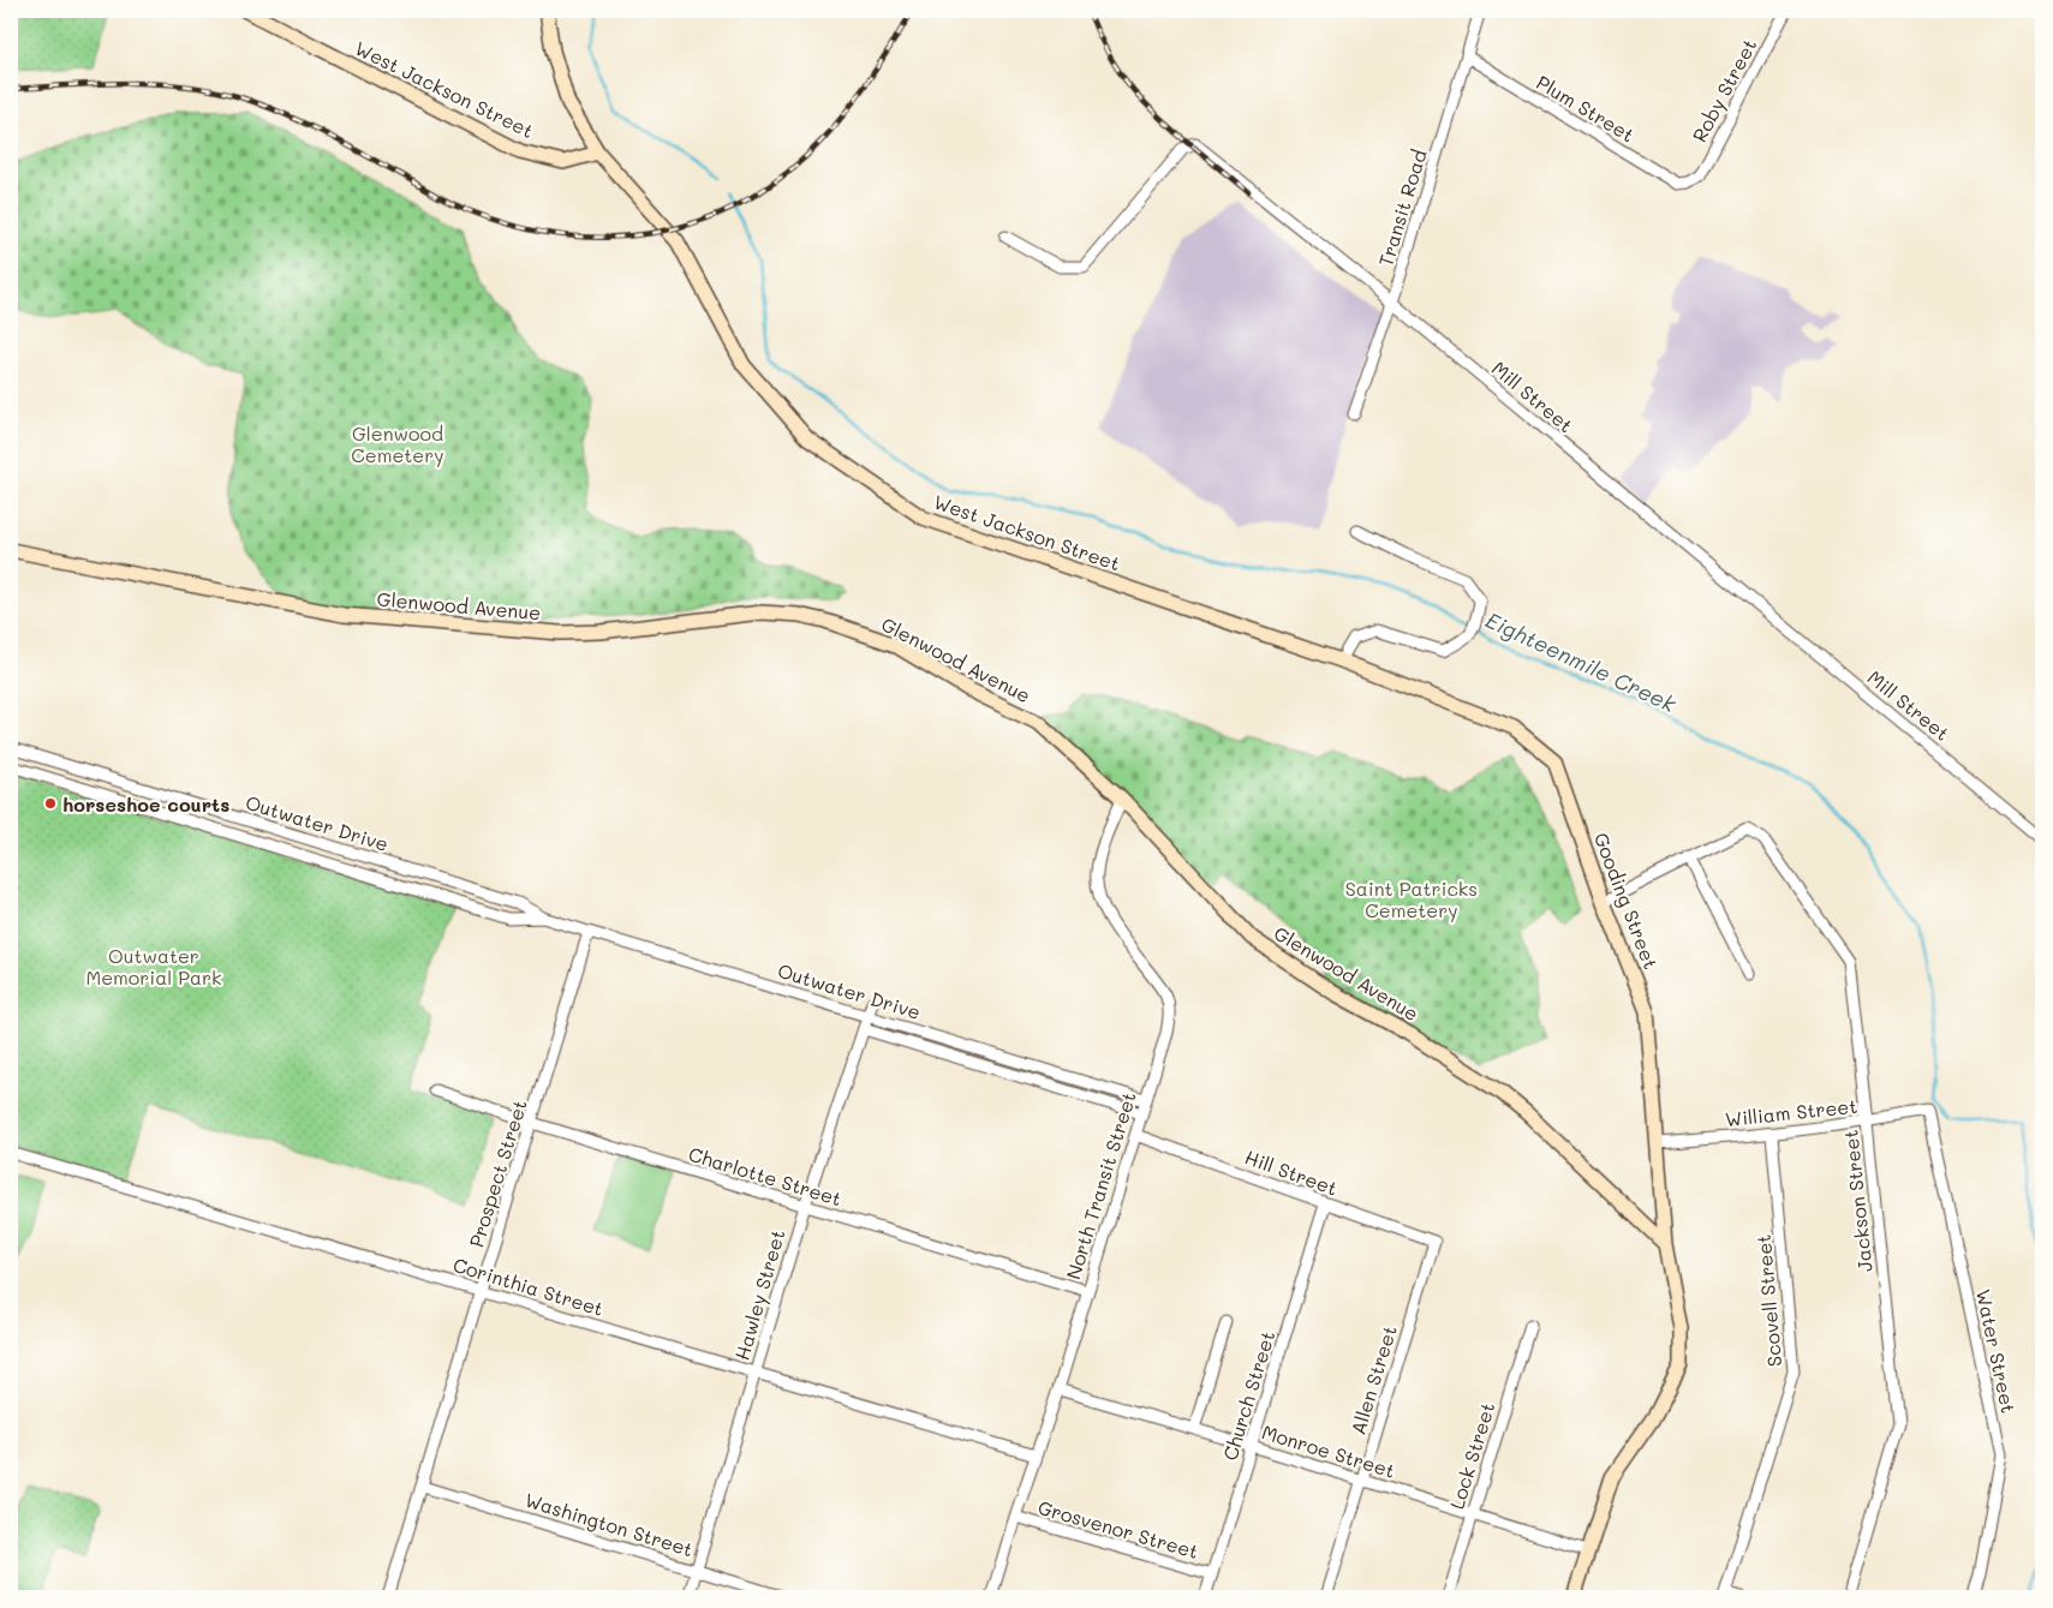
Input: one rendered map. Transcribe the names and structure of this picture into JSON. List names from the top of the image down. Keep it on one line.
{"streets":{"street":["West Jackson Street","Roby Street","Plum Street","Transit Road","Mill Street","Glenwood Avenue","Outwater Drive","Gooding Street","William Street","Hill Street","Prospect Street","Charlotte Street","North Transit Street","Jackson Street","Corinthia Street","Hawley Street","Scovell Street","Water Street","Allen Street","Church Street","Monroe Street","Lock Street","Washington Street","Grosvenor Street"]},"crossings":[["West Jackson Street","Gooding Street"],["Roby Street","Plum Street"],["Plum Street","Transit Road"],["Transit Road","Mill Street"],["Glenwood Avenue","Gooding Street"],["Glenwood Avenue","North Transit Street"],["Outwater Drive","Prospect Street"],["Outwater Drive","North Transit Street"],["Outwater Drive","Hawley Street"],["Gooding Street","William Street"],["Gooding Street","Monroe Street"],["William Street","Jackson Street"],["William Street","Scovell Street"],["William Street","Water Street"],["Hill Street","North Transit Street"],["Hill Street","Allen Street"],["Hill Street","Church Street"],["Prospect Street","Charlotte Street"],["Prospect Street","Corinthia Street"],["Prospect Street","Washington Street"],["Charlotte Street","North Transit Street"],["Charlotte Street","Hawley Street"],["North Transit Street","Corinthia Street"],["North Transit Street","Monroe Street"],["North Transit Street","Grosvenor Street"],["Corinthia Street","Hawley Street"],["Hawley Street","Washington Street"],["Allen Street","Monroe Street"],["Church Street","Monroe Street"],["Church Street","Grosvenor Street"],["Monroe Street","Lock Street"]],"water":["Eighteenmile Creek"],"parks":["Glenwood Cemetery","Saint Patricks Cemetery","Outwater Memorial Park"],"places":["horseshoe courts"]}
